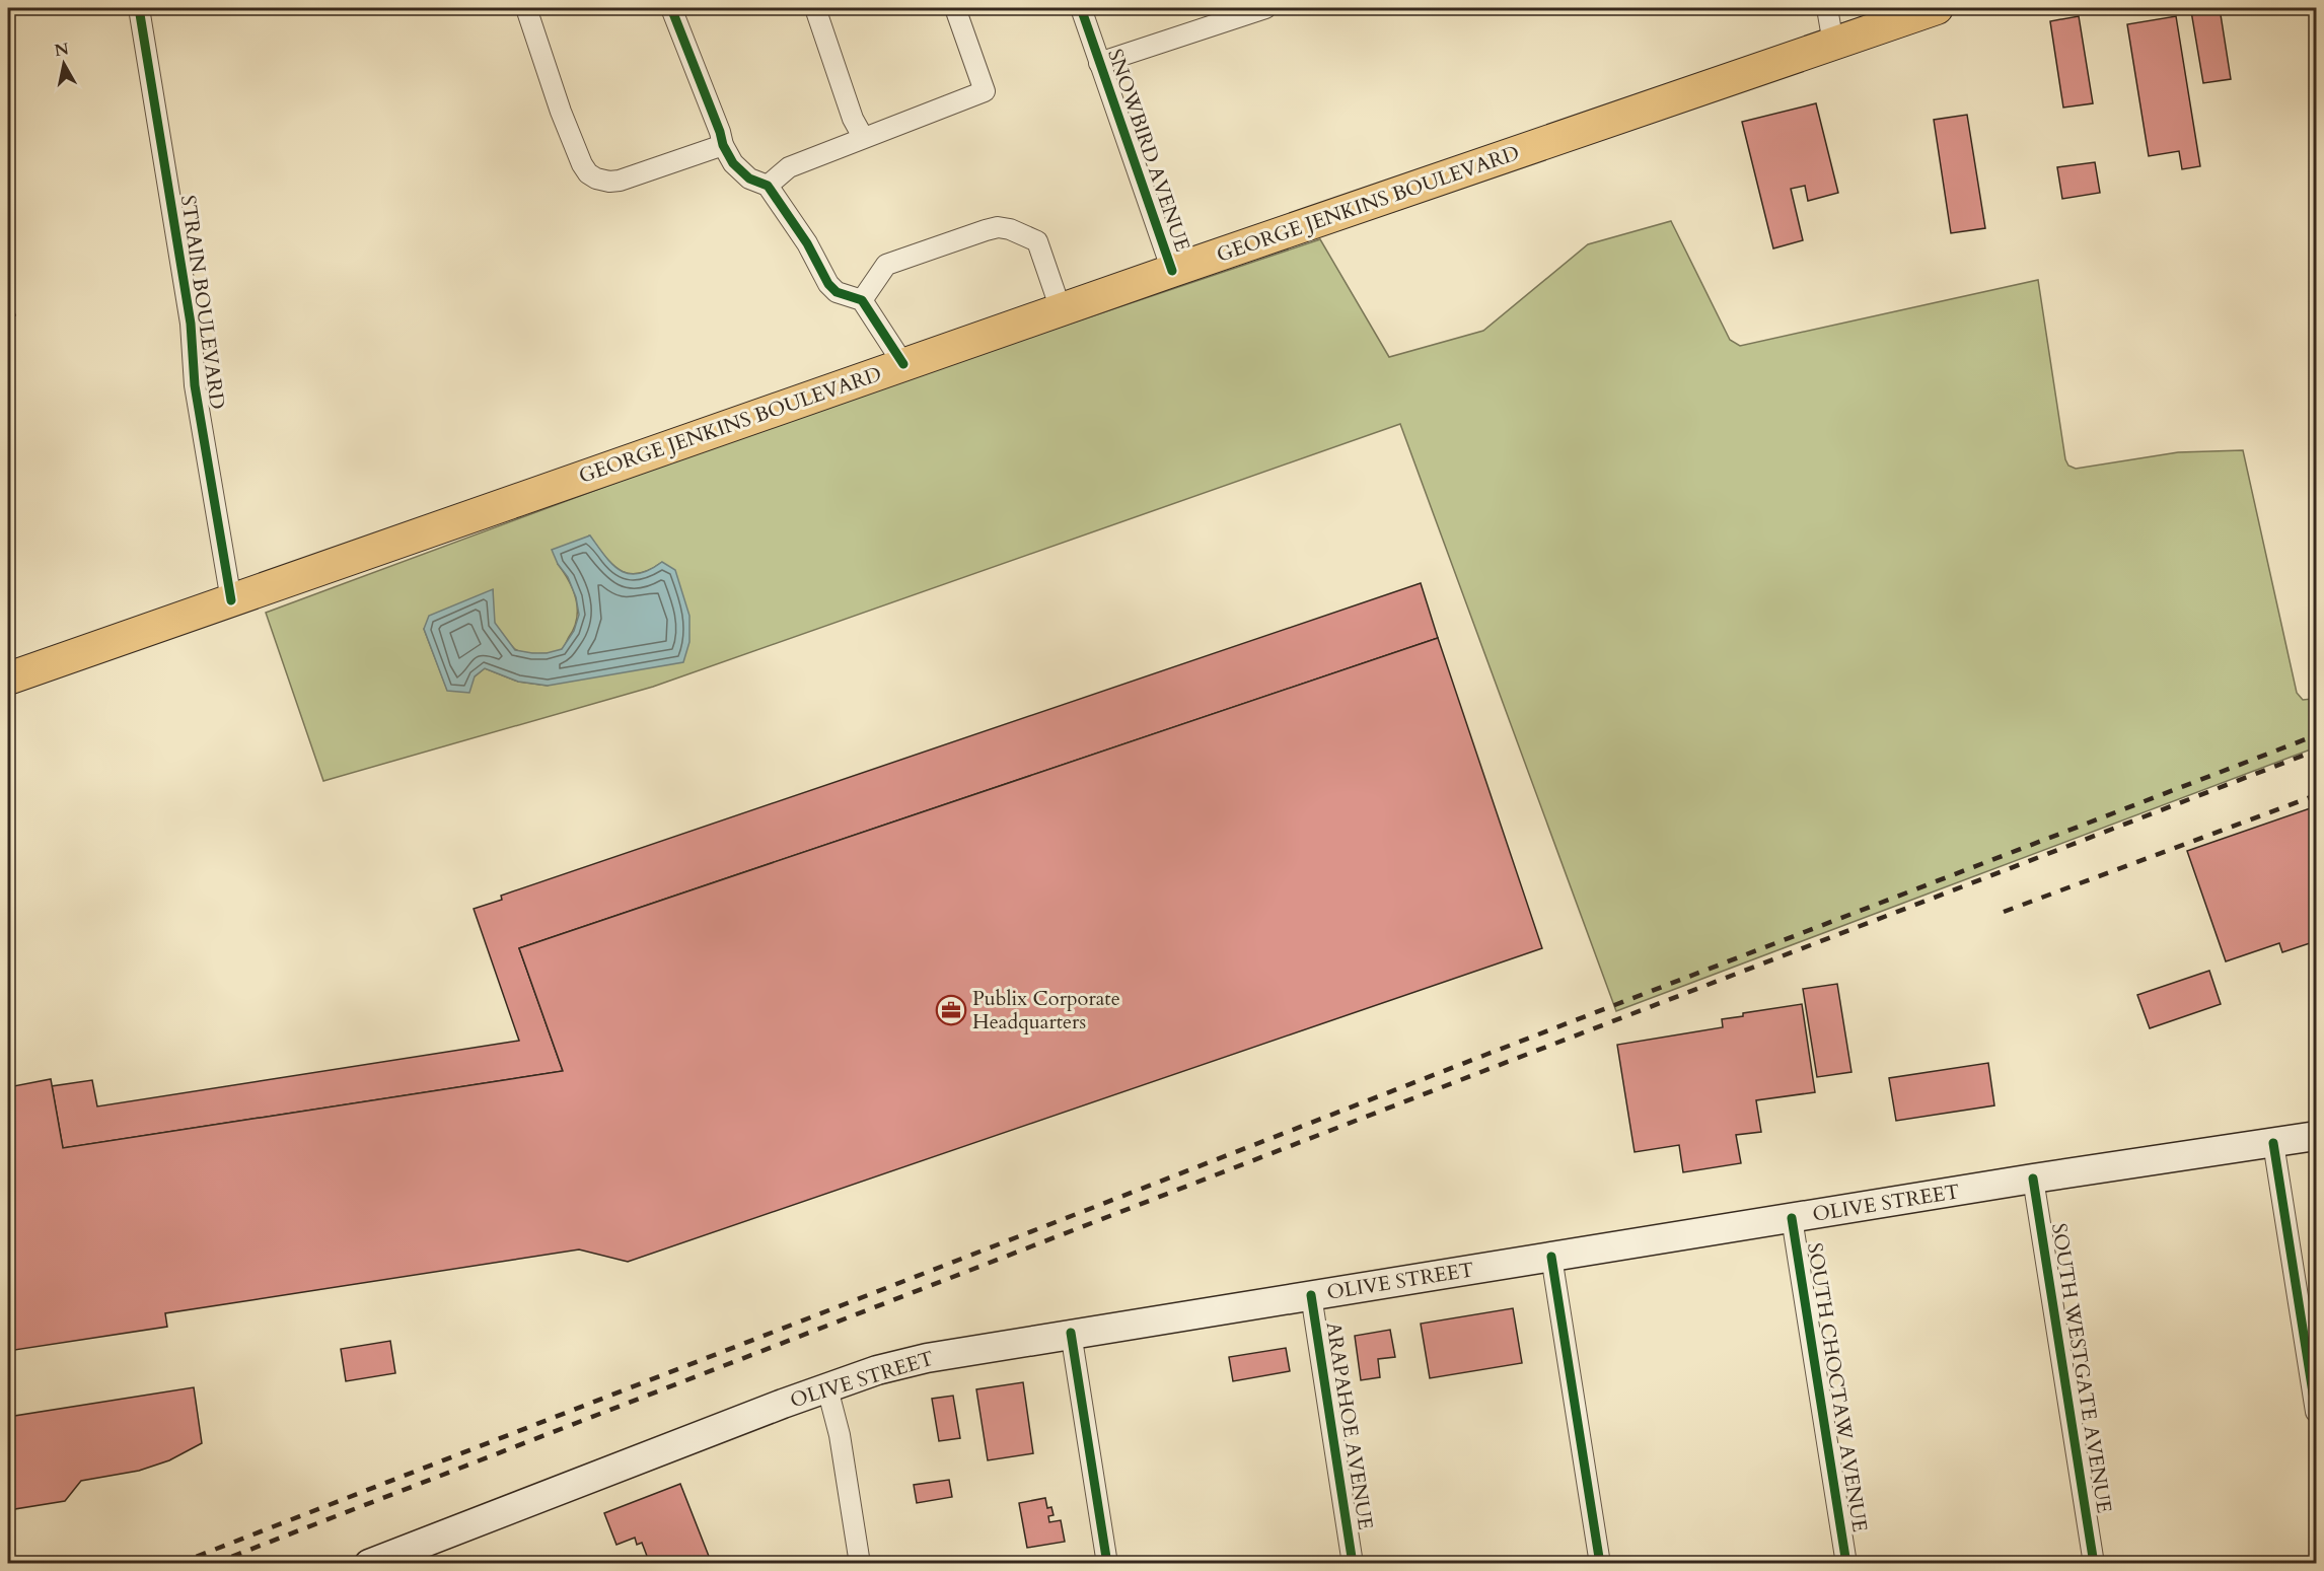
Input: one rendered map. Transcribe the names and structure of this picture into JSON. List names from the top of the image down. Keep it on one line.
{"streets":{"main road":["GEORGE JENKINS BOULEVARD","OLIVE STREET"],"street":["SNOWBIRD AVENUE","STRAIN BOULEVARD","SOUTH WESTGATE AVENUE","SOUTH CHOCTAW AVENUE","ARAPAHOE AVENUE"]},"crossings":[["SNOWBIRD AVENUE","GEORGE JENKINS BOULEVARD"],["GEORGE JENKINS BOULEVARD","STRAIN BOULEVARD"],["OLIVE STREET","SOUTH WESTGATE AVENUE"],["OLIVE STREET","SOUTH CHOCTAW AVENUE"],["OLIVE STREET","ARAPAHOE AVENUE"]],"places":{"office":["Publix Corporate Headquarters"]},"north":"top"}
